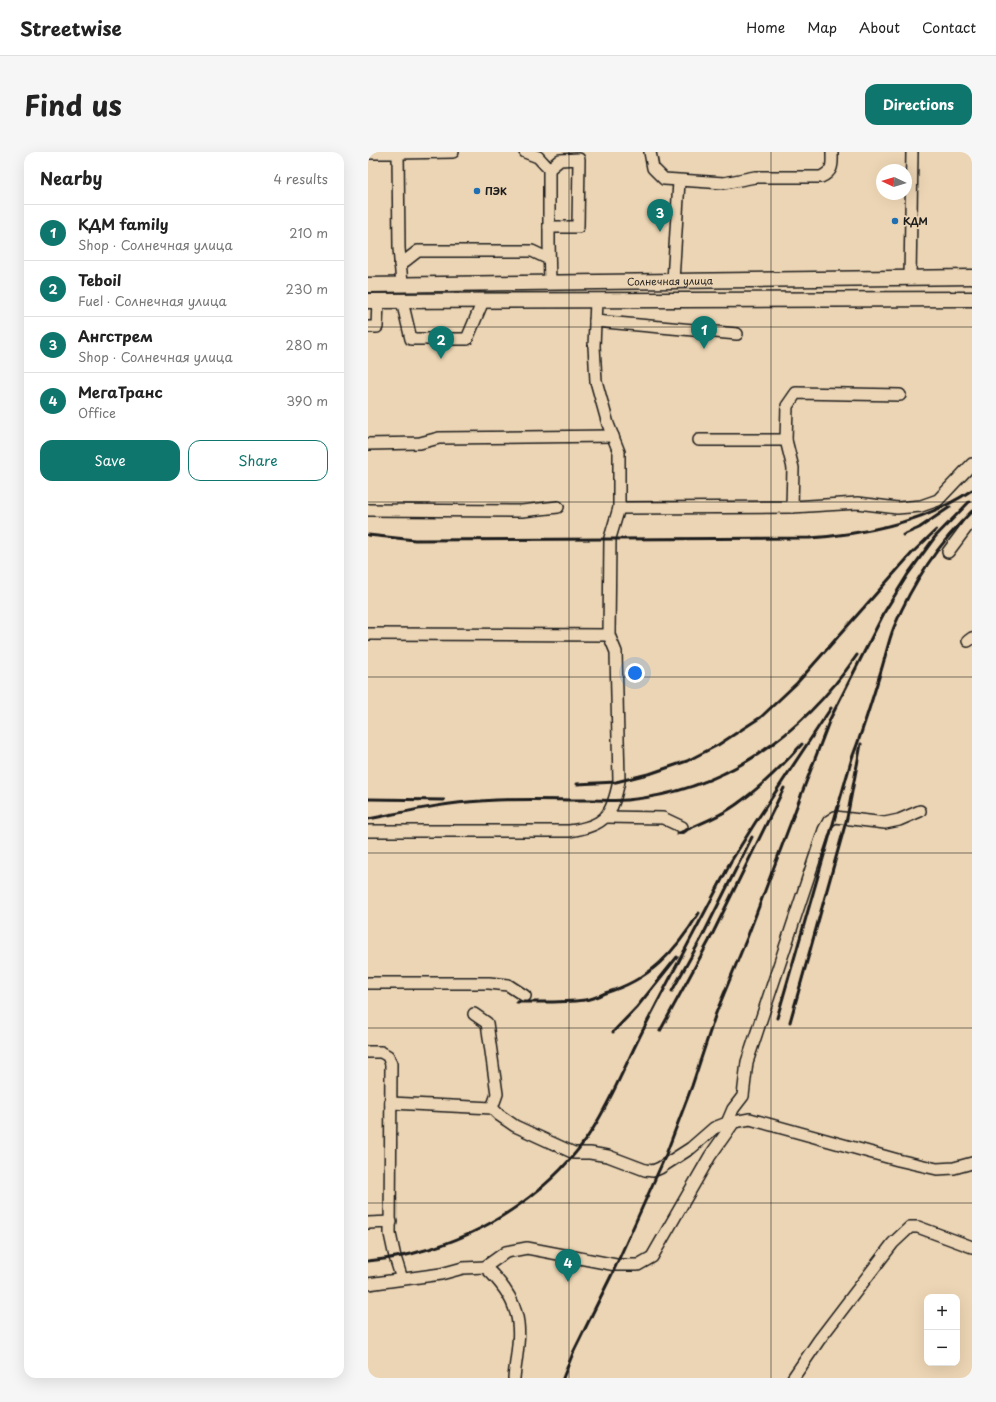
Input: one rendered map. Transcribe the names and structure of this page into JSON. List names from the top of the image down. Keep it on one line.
{"streets":{"main road":["Солнечная улица"]},"places":["ПЭК","КДМ"],"north":"left","page":{"header":"Streetwise","nav":["Home","Map","About","Contact"],"title":"Find us","buttons":["Directions",["Save","Share"]],"heading":["Nearby","4 results"],"pins":["3","1","2","4"],"list":[{"mark":"1","name":"КДМ family","note":"Shop · Солнечная улица","value":"210 m"},{"mark":"2","name":"Teboil","note":"Fuel · Солнечная улица","value":"230 m"},{"mark":"3","name":"Ангстрем","note":"Shop · Солнечная улица","value":"280 m"},{"mark":"4","name":"МегаТранс","note":"Office","value":"390 m"}],"map_buttons":["+","−"]}}
